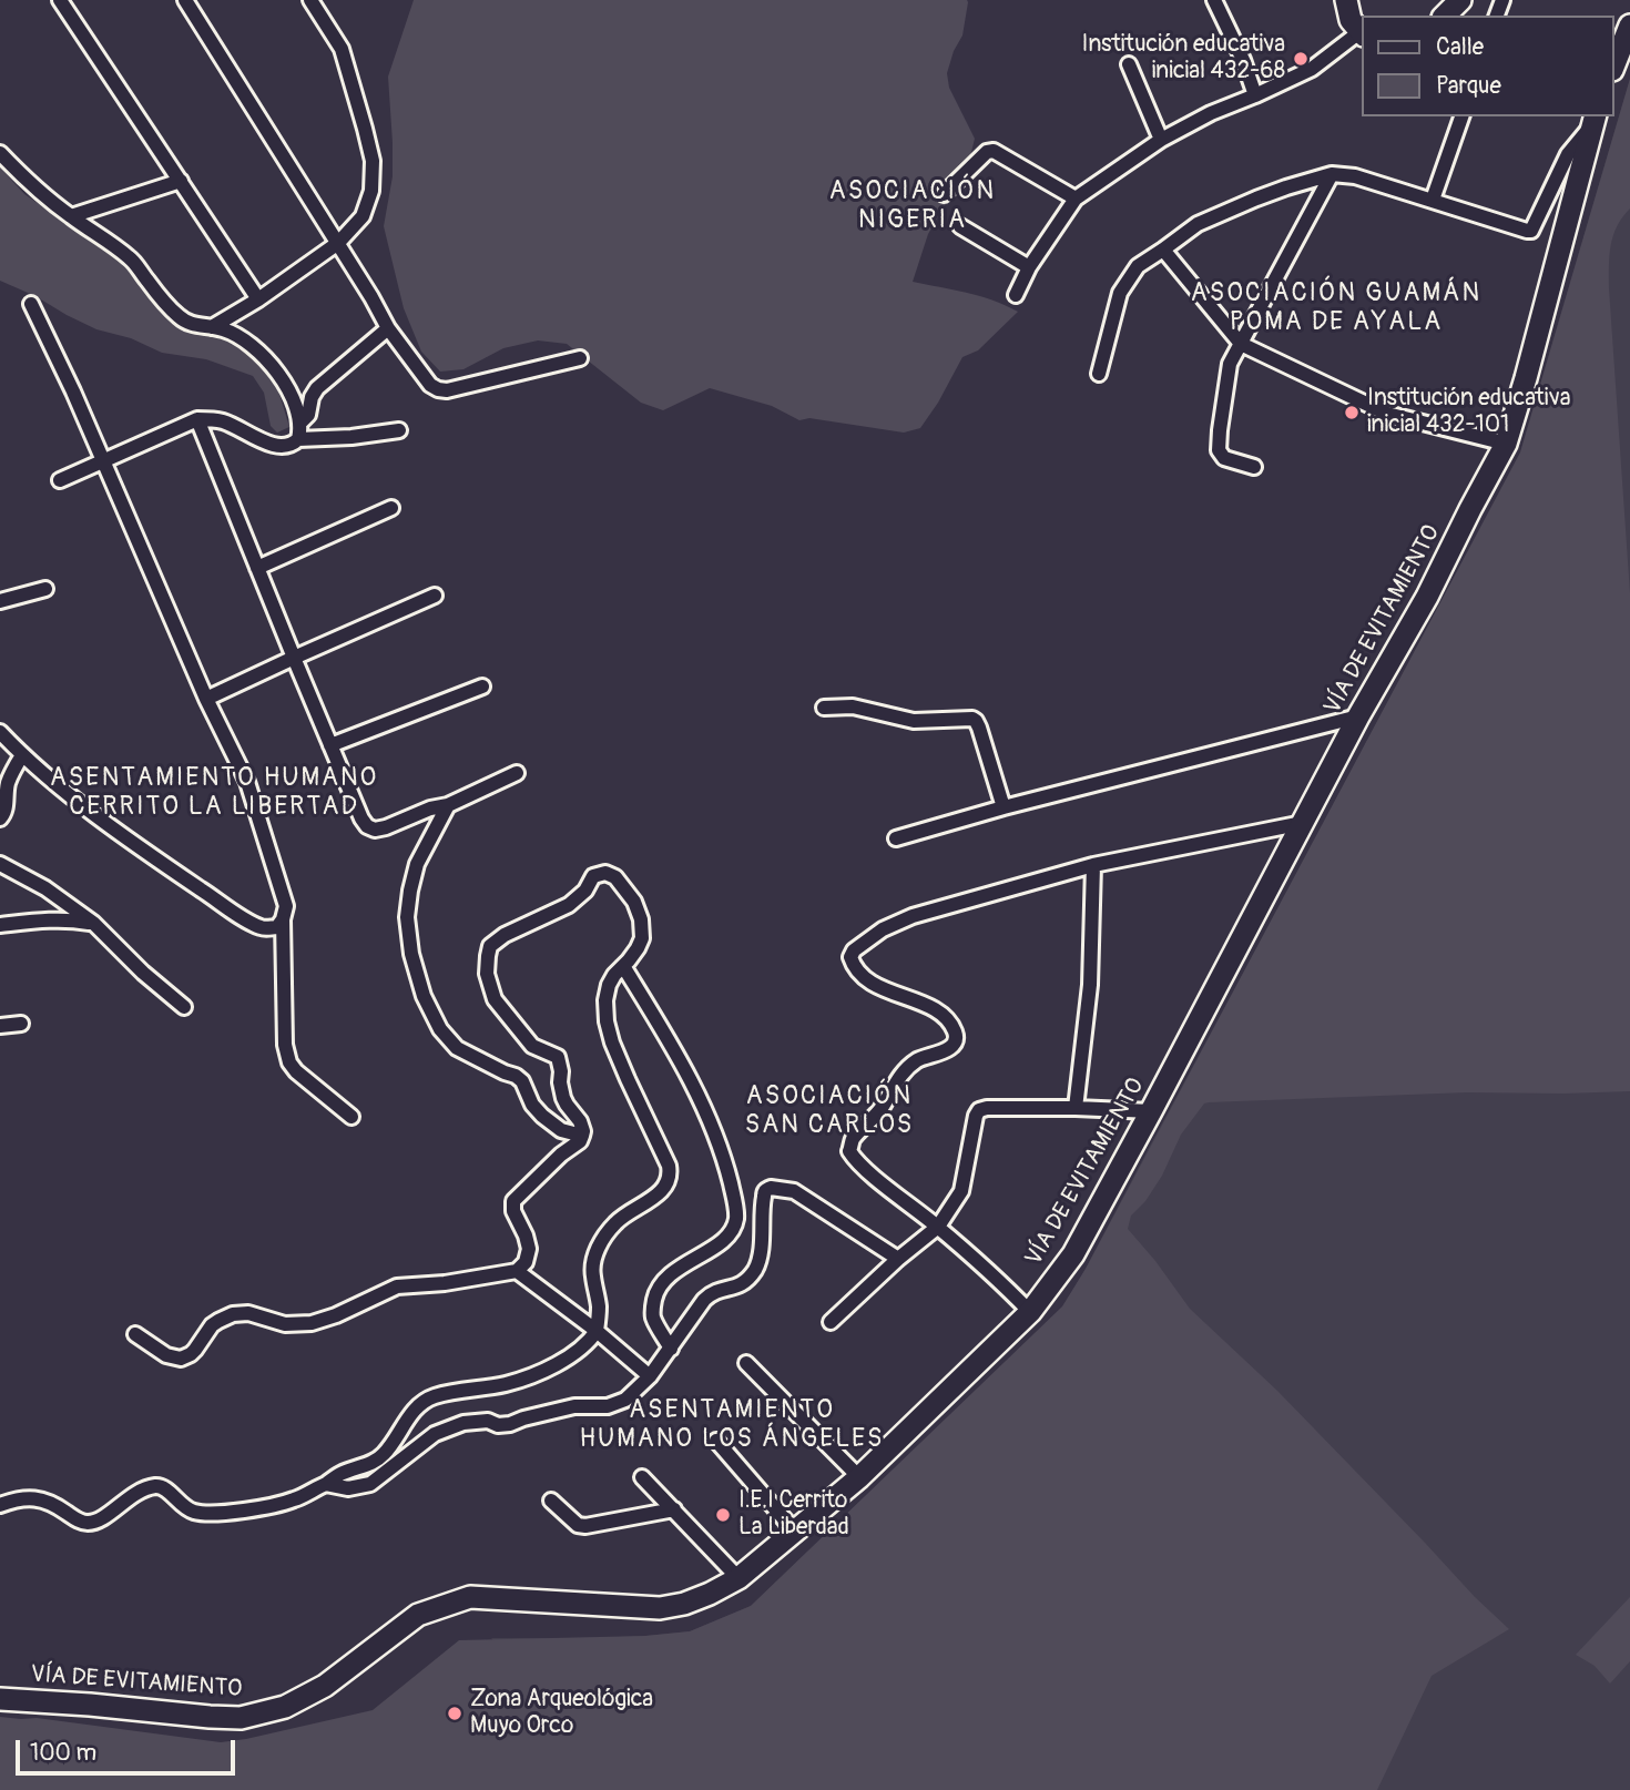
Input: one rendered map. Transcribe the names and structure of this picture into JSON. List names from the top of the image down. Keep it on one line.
{"streets":{"highway":["VÍA DE EVITAMIENTO"]},"districts":["ASOCIACIÓN NIGERIA","ASOCIACIÓN GUAMÁN POMA DE AYALA","ASENTAMIENTO HUMANO CERRITO LA LIBERTAD","ASOCIACIÓN SAN CARLOS","ASENTAMIENTO HUMANO LOS ÁNGELES"],"places":["Institución educativa inicial 432-68","Institución educativa inicial 432-101","I.E.I Cerrito La Liberdad","Zona Arqueológica Muyo Orco"],"legend":["Calle","Parque"],"scale_bar":"100 m"}
